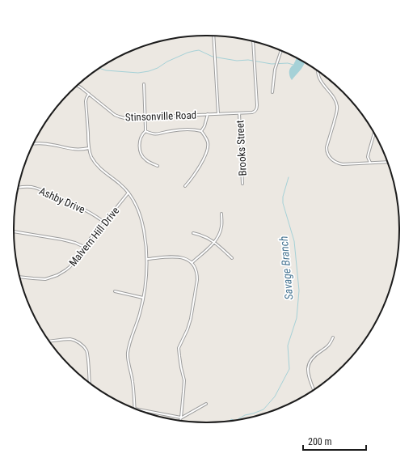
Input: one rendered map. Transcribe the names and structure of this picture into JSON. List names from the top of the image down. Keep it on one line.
{"streets":{"street":["Stinsonville Road","Brooks Street","Ashby Drive","Malvern Hill Drive"]},"crossings":[["Stinsonville Road","Brooks Street"],["Ashby Drive","Malvern Hill Drive"]],"water":["Savage Branch"],"scale_bar":"200 m"}
